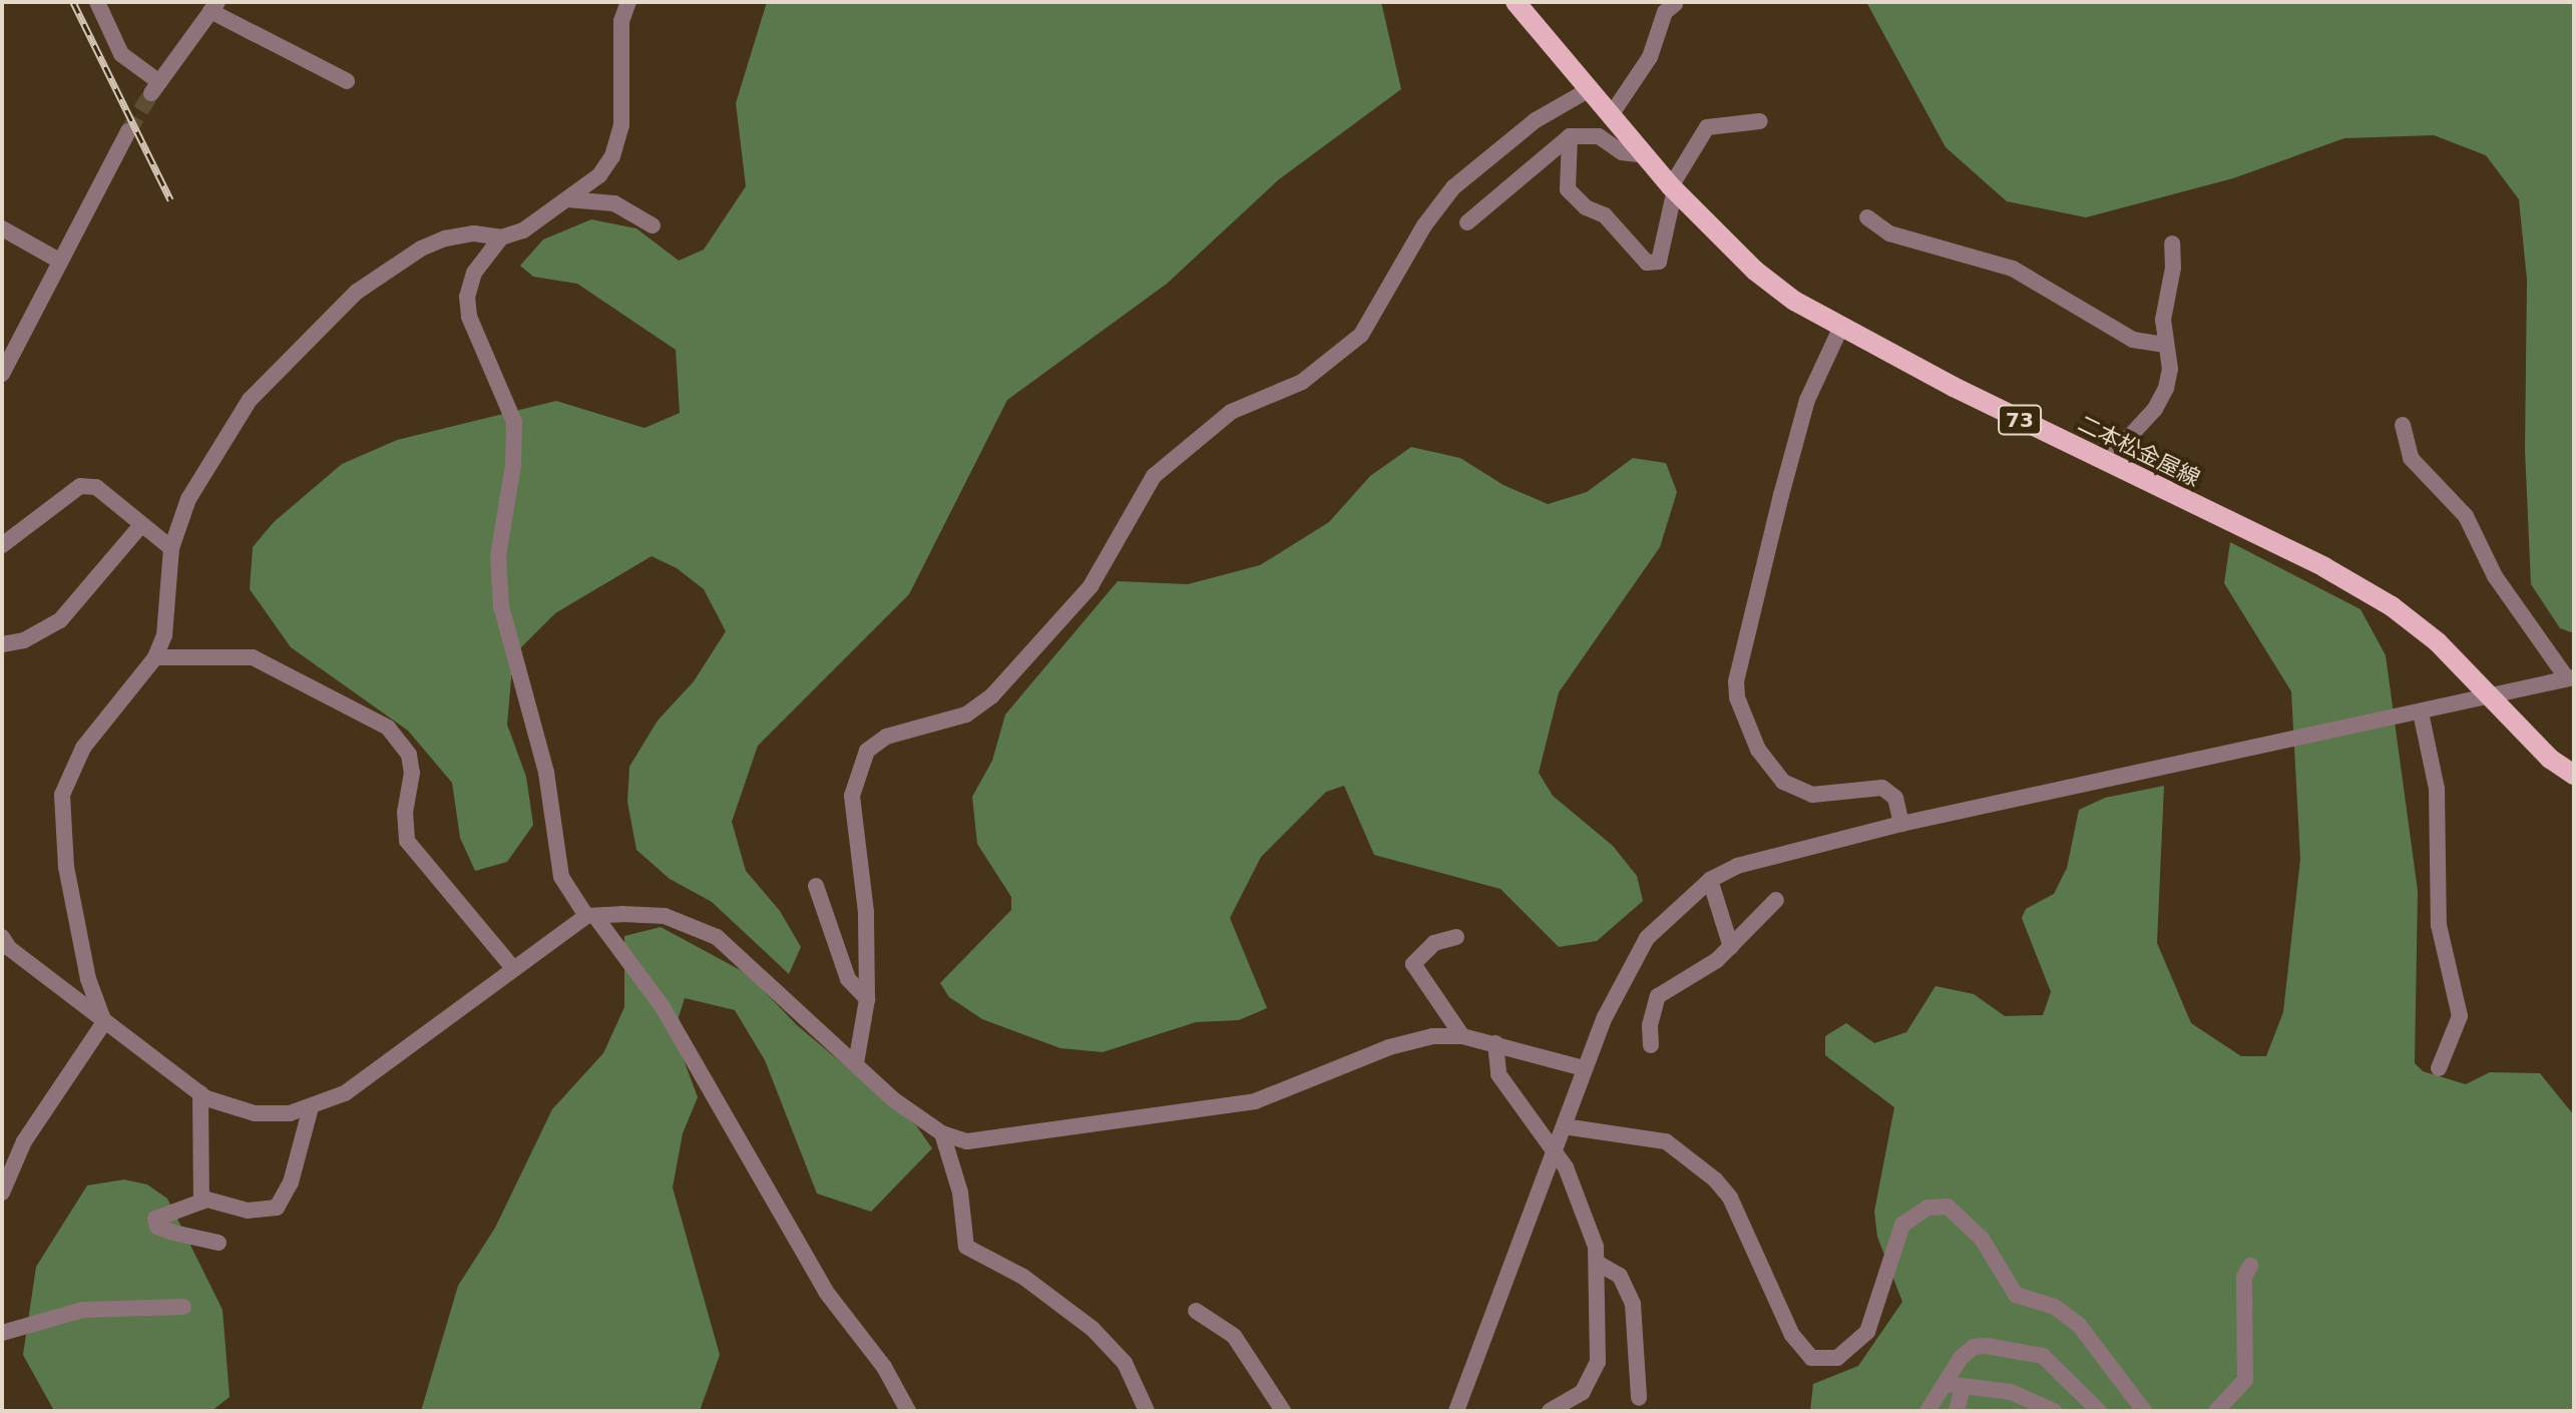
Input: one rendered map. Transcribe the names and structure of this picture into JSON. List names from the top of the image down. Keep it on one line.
{"streets":{"main road":["73","二本松金屋線"]}}
